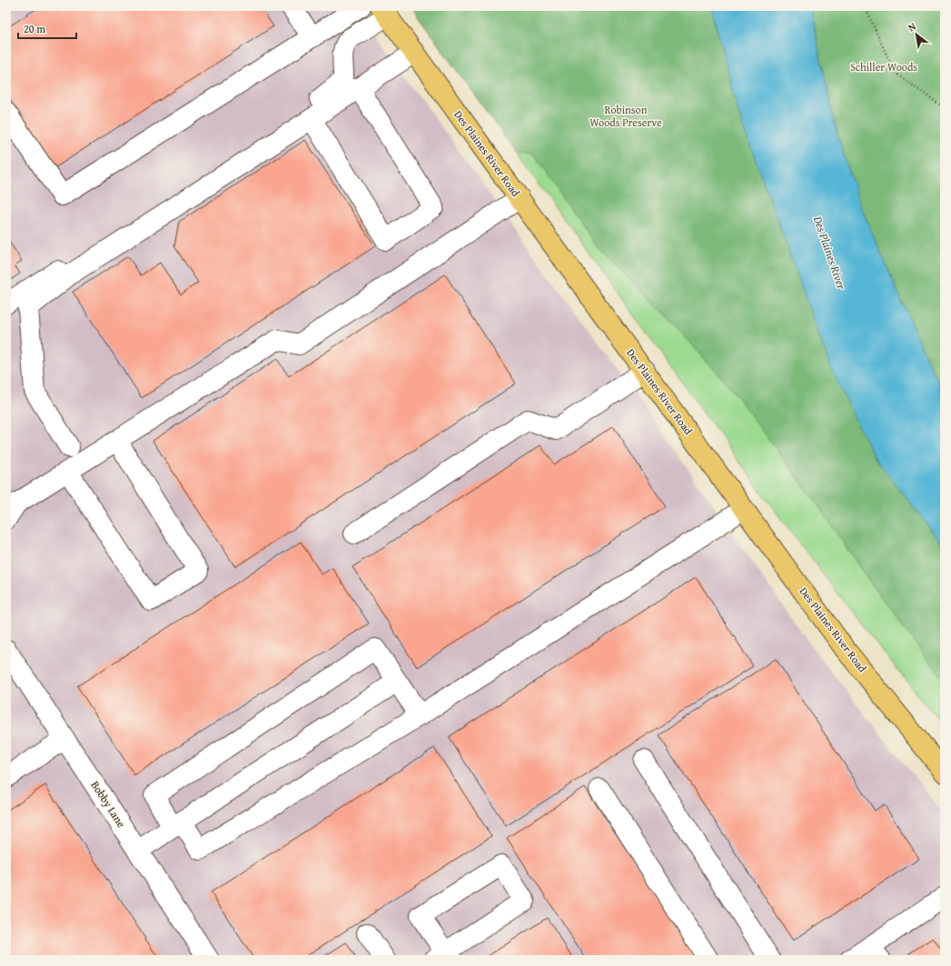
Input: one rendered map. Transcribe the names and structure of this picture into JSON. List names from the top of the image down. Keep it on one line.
{"streets":{"main road":["Des Plaines River Road"],"street":["Bobby Lane"]},"water":["Des Plaines River"],"parks":["Schiller Woods","Robinson Woods Preserve"],"scale_bar":"20 m","north":"top left"}
